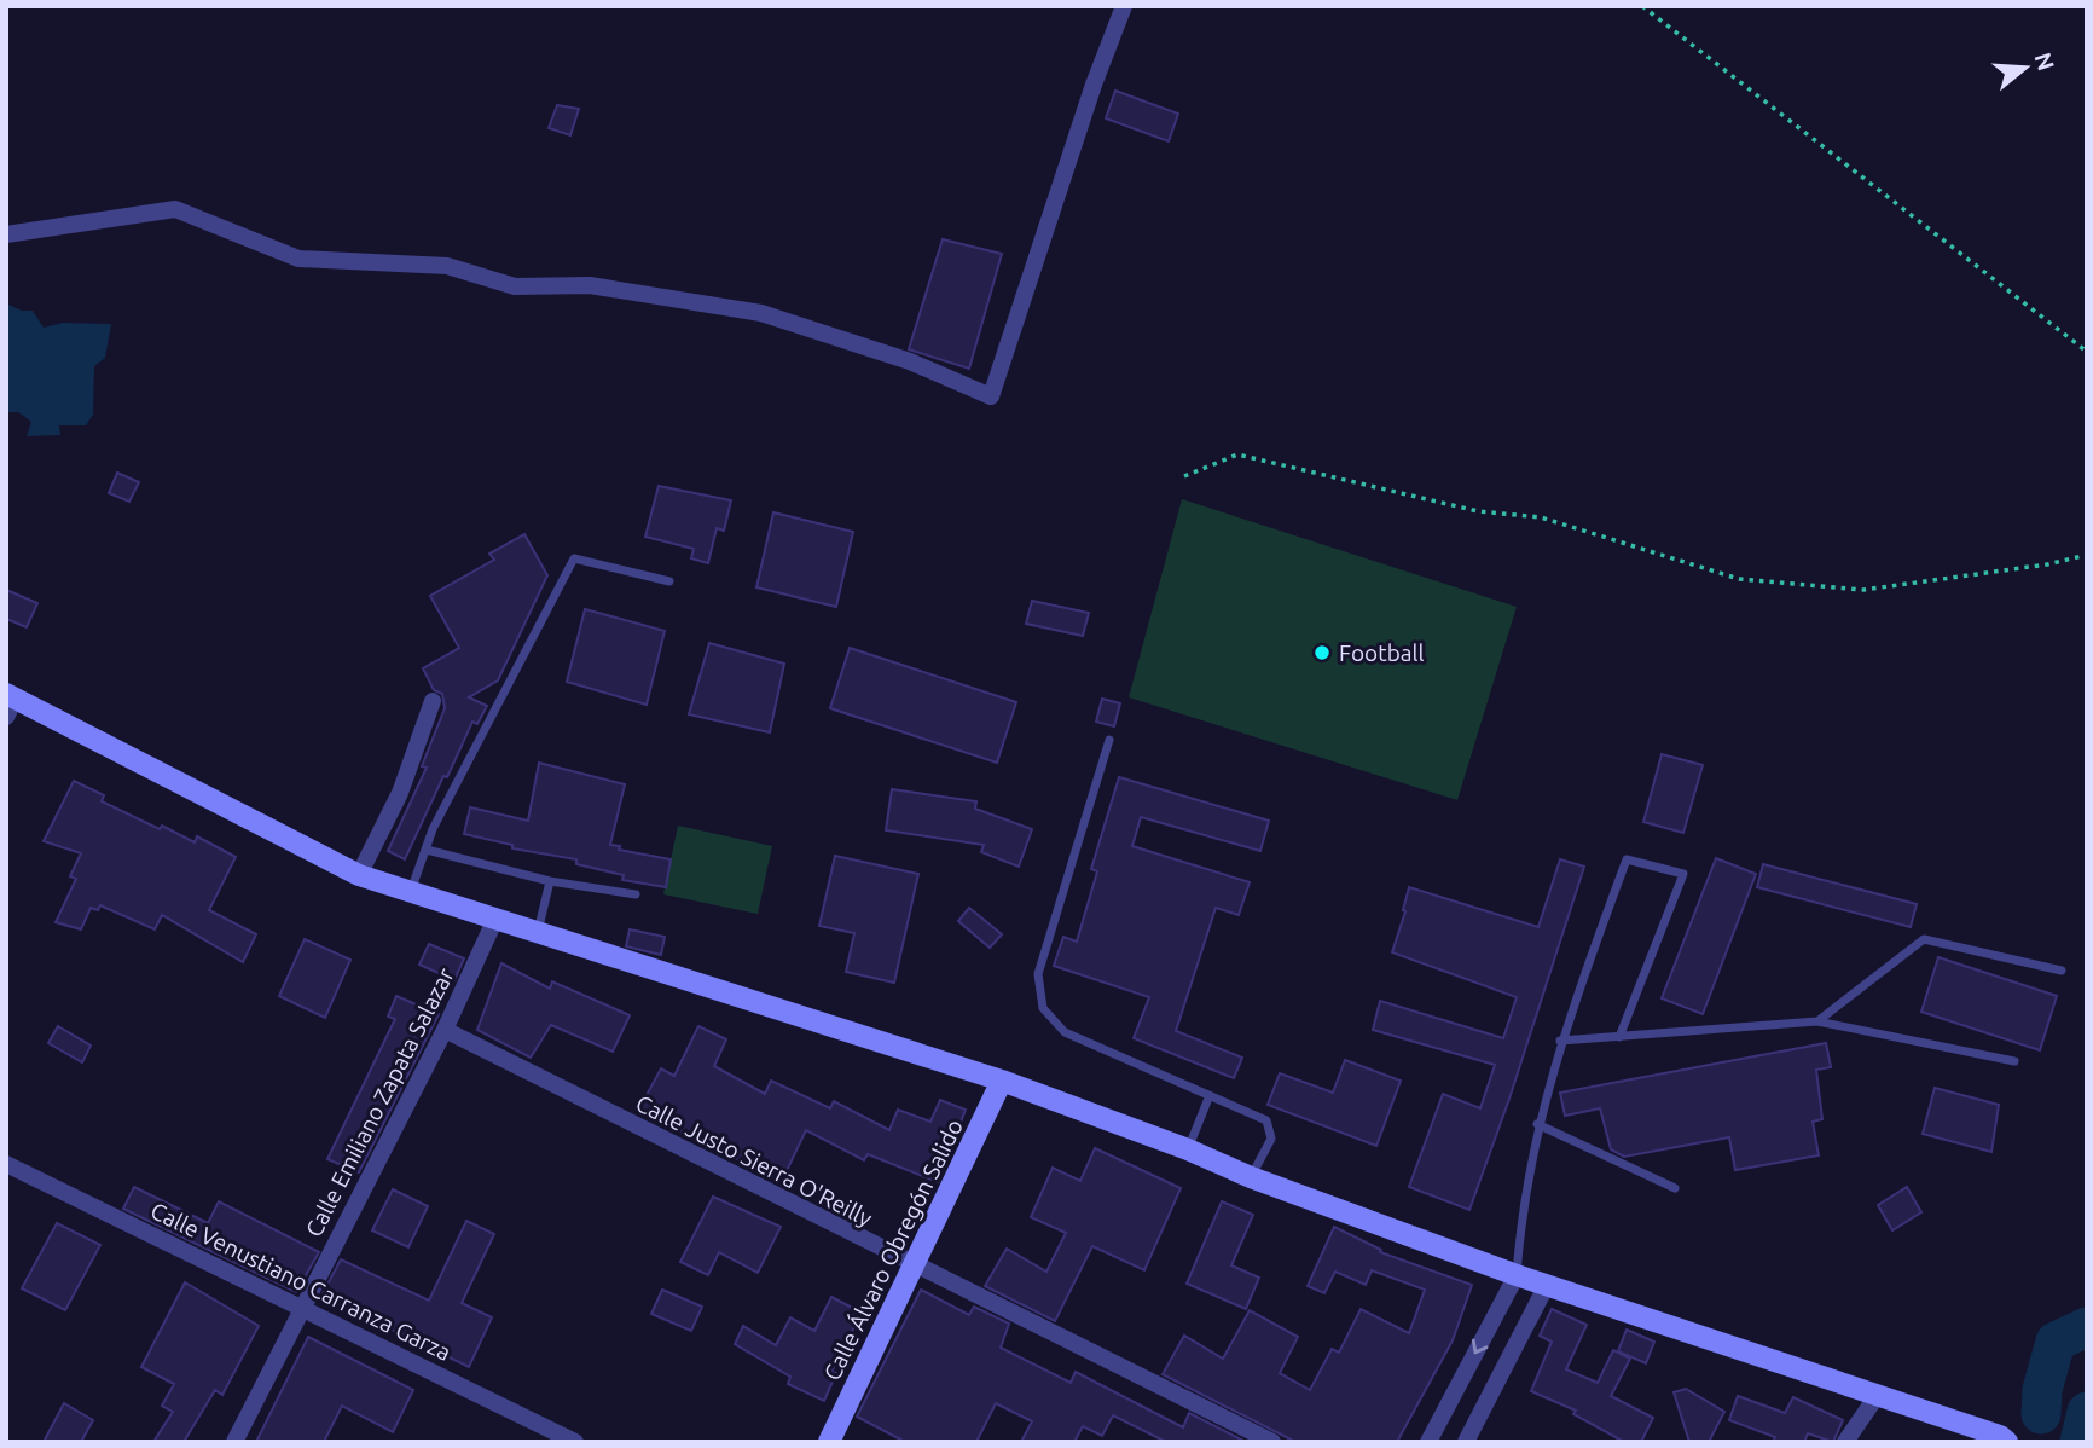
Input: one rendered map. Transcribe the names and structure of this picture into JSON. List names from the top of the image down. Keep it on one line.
{"streets":{"street":["Calle Emiliano Zapata Salazar","Calle Justo Sierra O'Reilly","Calle Álvaro Obregón Salido","Calle Venustiano Carranza Garza"]},"crossings":[["Calle Emiliano Zapata Salazar","Calle Justo Sierra O'Reilly"],["Calle Emiliano Zapata Salazar","Calle Venustiano Carranza Garza"],["Calle Justo Sierra O'Reilly","Calle Álvaro Obregón Salido"]],"places":["Football"],"north":"right"}
